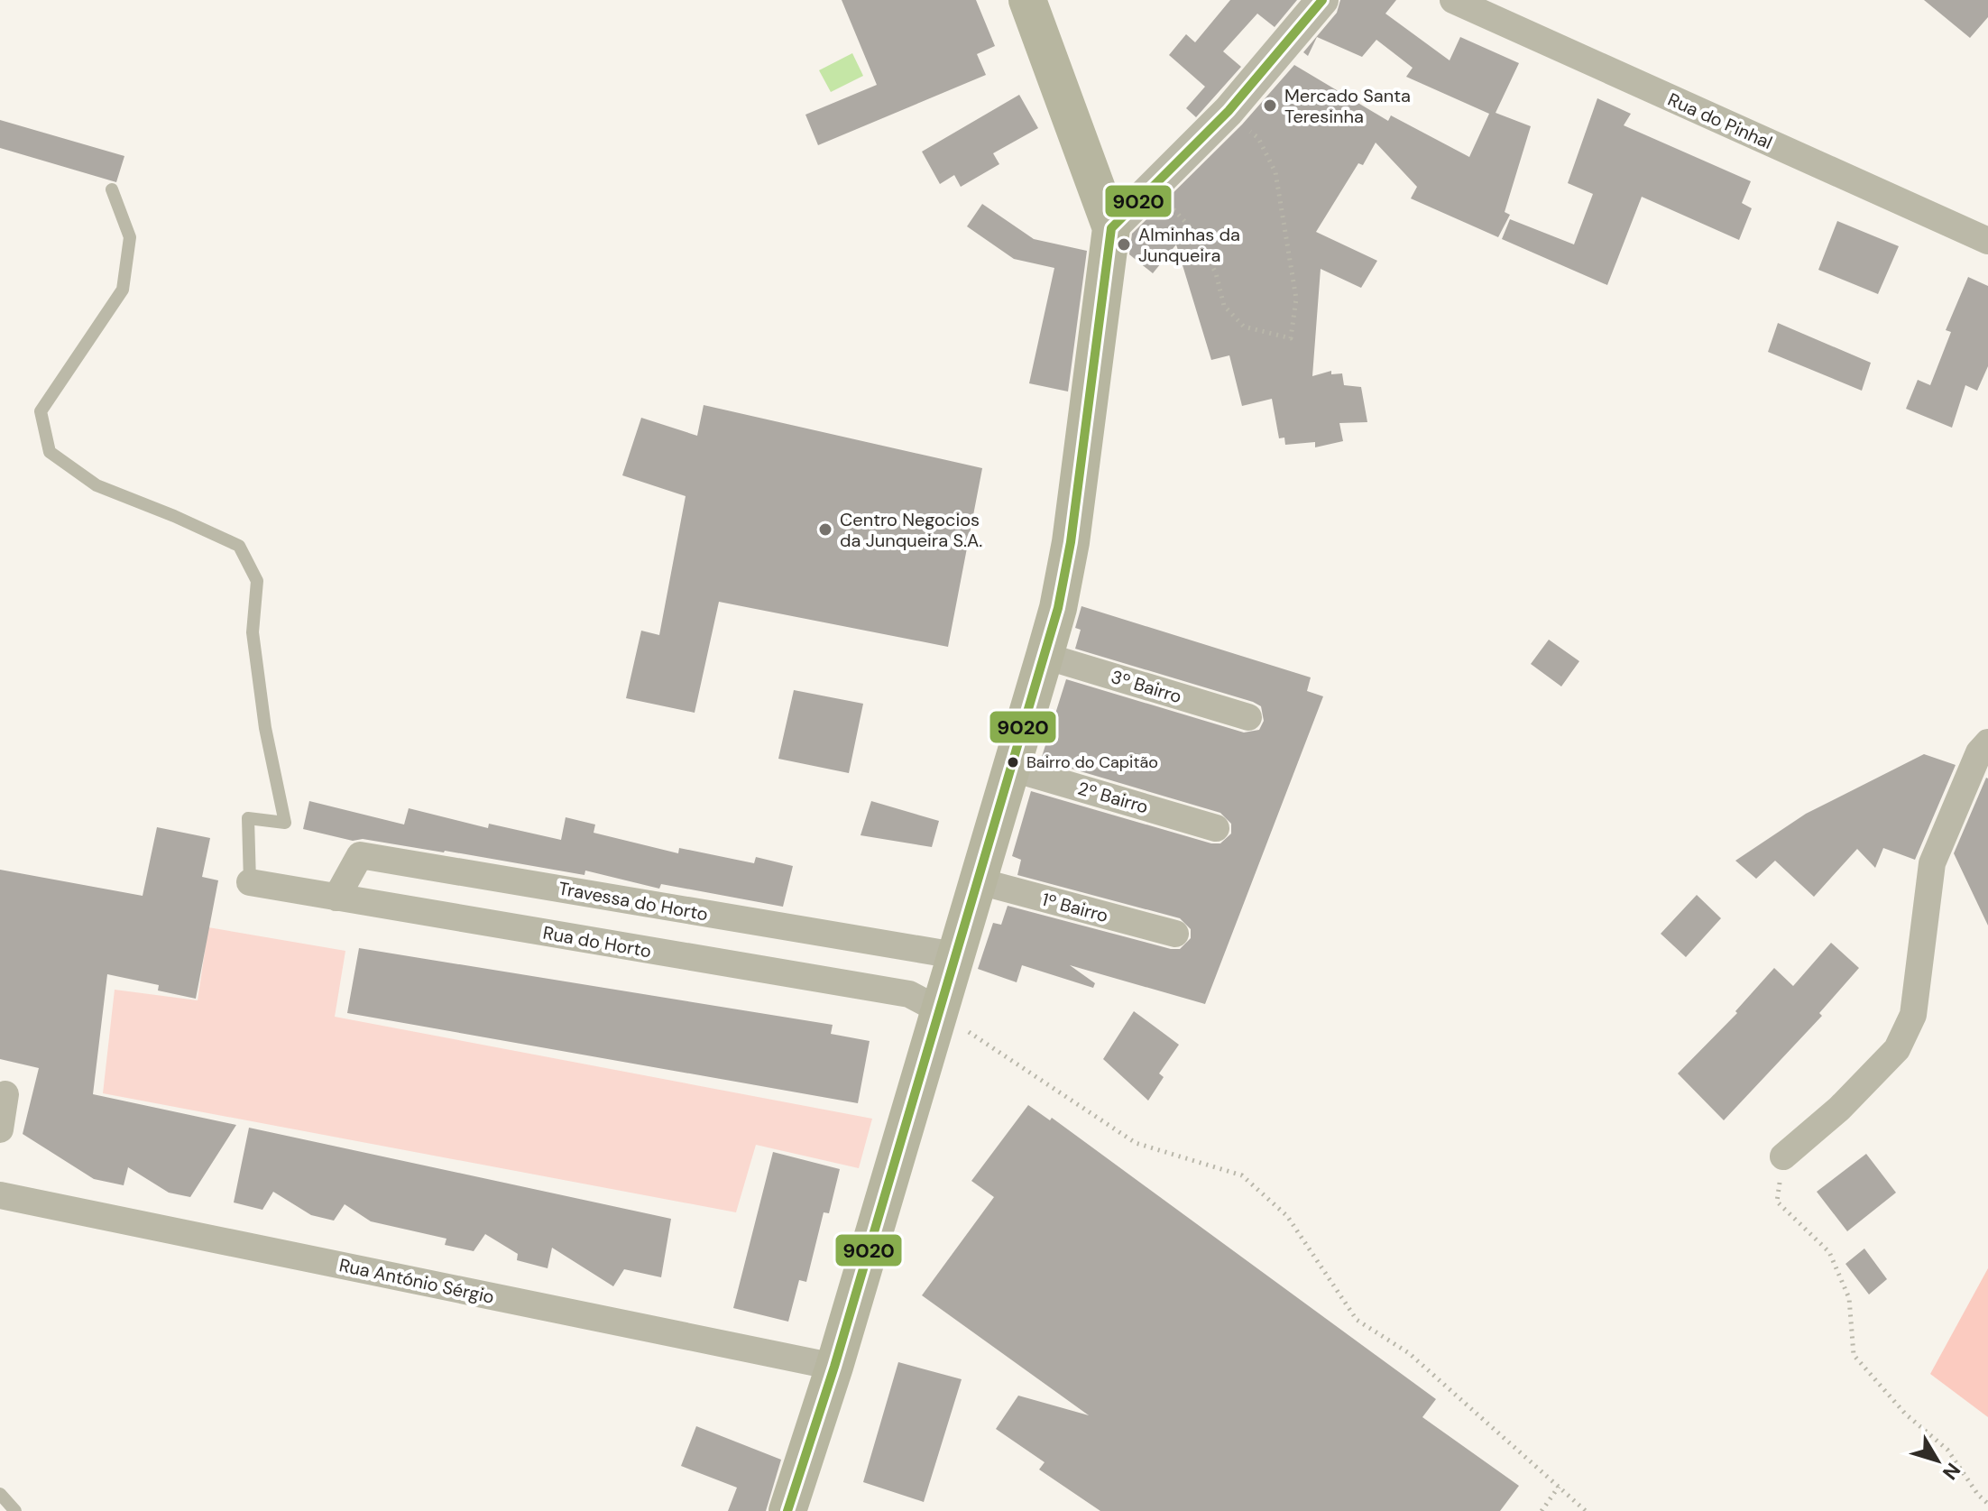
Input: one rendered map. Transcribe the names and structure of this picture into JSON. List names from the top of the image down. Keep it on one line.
{"streets":{"street":["Rua do Pinhal","3º Bairro","2º Bairro","Travessa do Horto","1º Bairro","Rua do Horto","Rua António Sérgio"]},"crossings":[["Travessa do Horto","Rua do Horto"]],"places":["Mercado Santa Teresinha","Alminhas da Junqueira","Centro Negocios da Junqueira S.A.","Bairro do Capitão"],"lines":["transit line 9020"],"north":"bottom right"}
